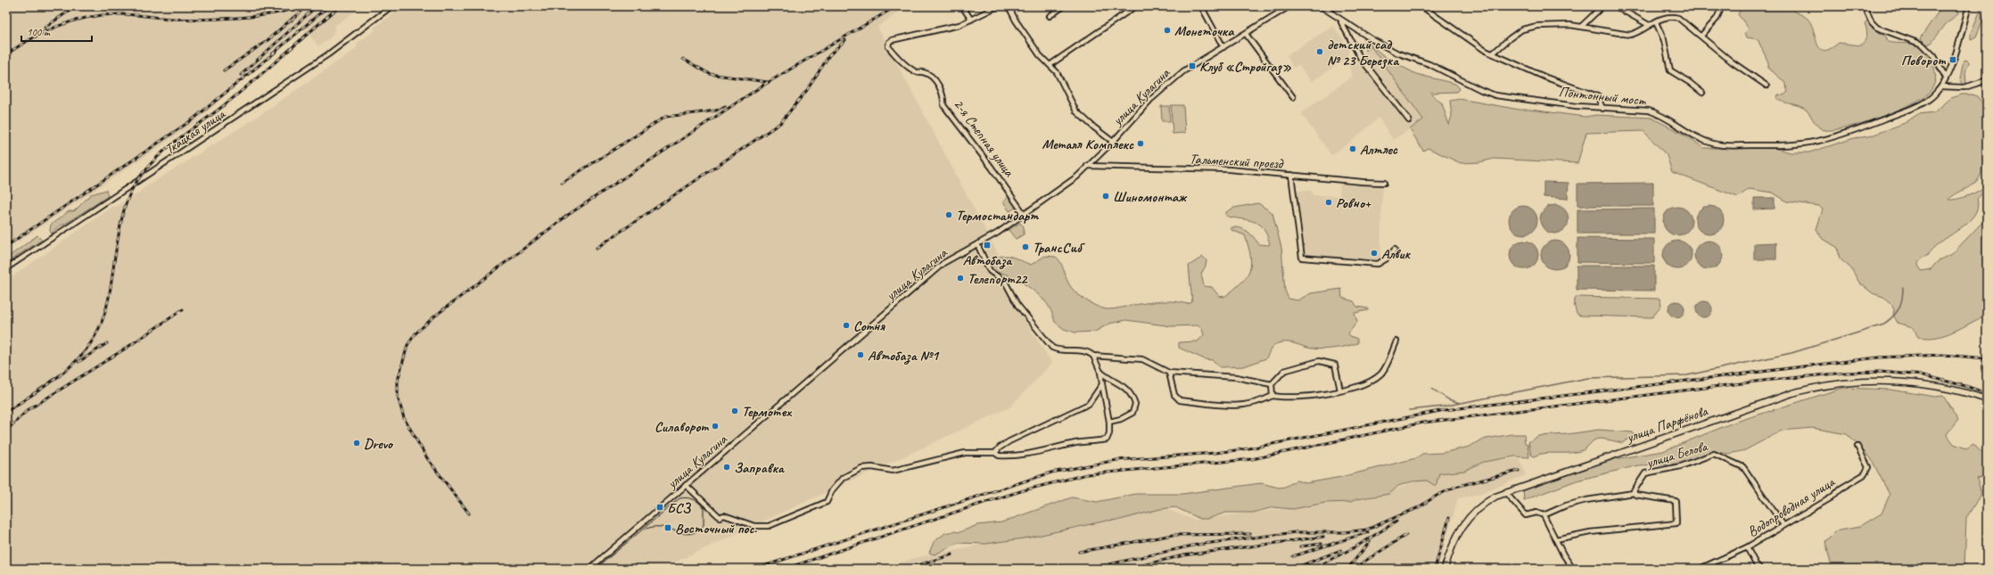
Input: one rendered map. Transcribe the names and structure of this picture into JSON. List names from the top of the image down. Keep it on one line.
{"streets":{"main road":["улица Парфёнова"],"street":["Понтонный мост","улица Кулагина","Ткацкая улица","2-я Степная улица","Тальменский проезд","улица Белова","Водопроводная улица"]},"crossings":[["улица Кулагина","2-я Степная улица"],["улица Кулагина","Тальменский проезд"],["улица Белова","Водопроводная улица"]],"places":{"other":["Монеточка","детский сад № 23 Березка","Металл Комплекс","Алтлес","Шиномонтаж","Ровно+","Термостандарт","ТрансСиб","Алвик","Телепорт22","Сотня","Автобаза №1","Термотех","Силаворот","Drevo","Заправка"],"transit":["Поворот","Клуб «Стройгаз»","Автобаза","БСЗ","Восточный пос."]},"scale_bar":"100 m"}
